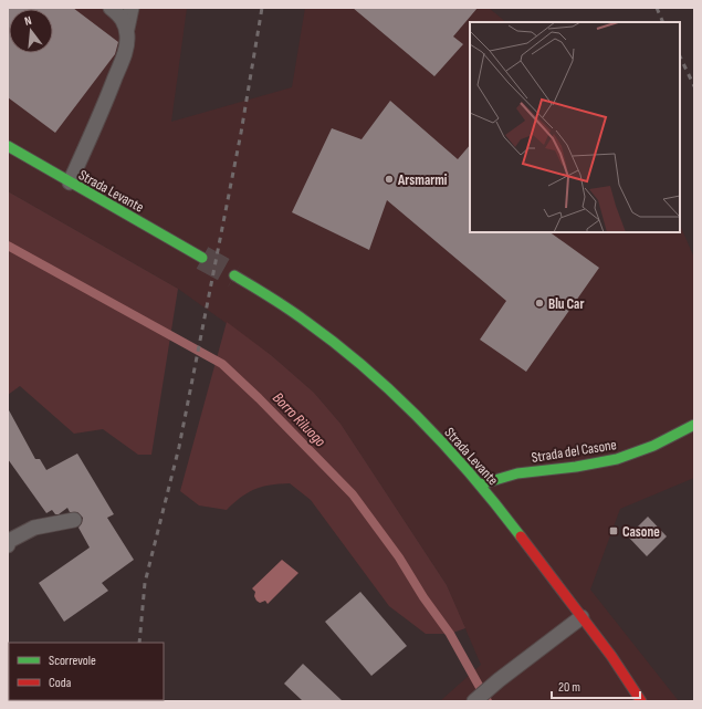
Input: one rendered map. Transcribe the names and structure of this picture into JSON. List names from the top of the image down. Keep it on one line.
{"streets":{"main road":["Strada Levante","Strada del Casone"]},"crossings":[["Strada Levante","Strada del Casone"]],"water":["Borro Riluogo"],"places":{"other":["Arsmarmi","Blu Car"],"transit":["Casone"]},"legend":["Scorrevole","Coda"],"scale_bar":"20 m","north":"top"}
